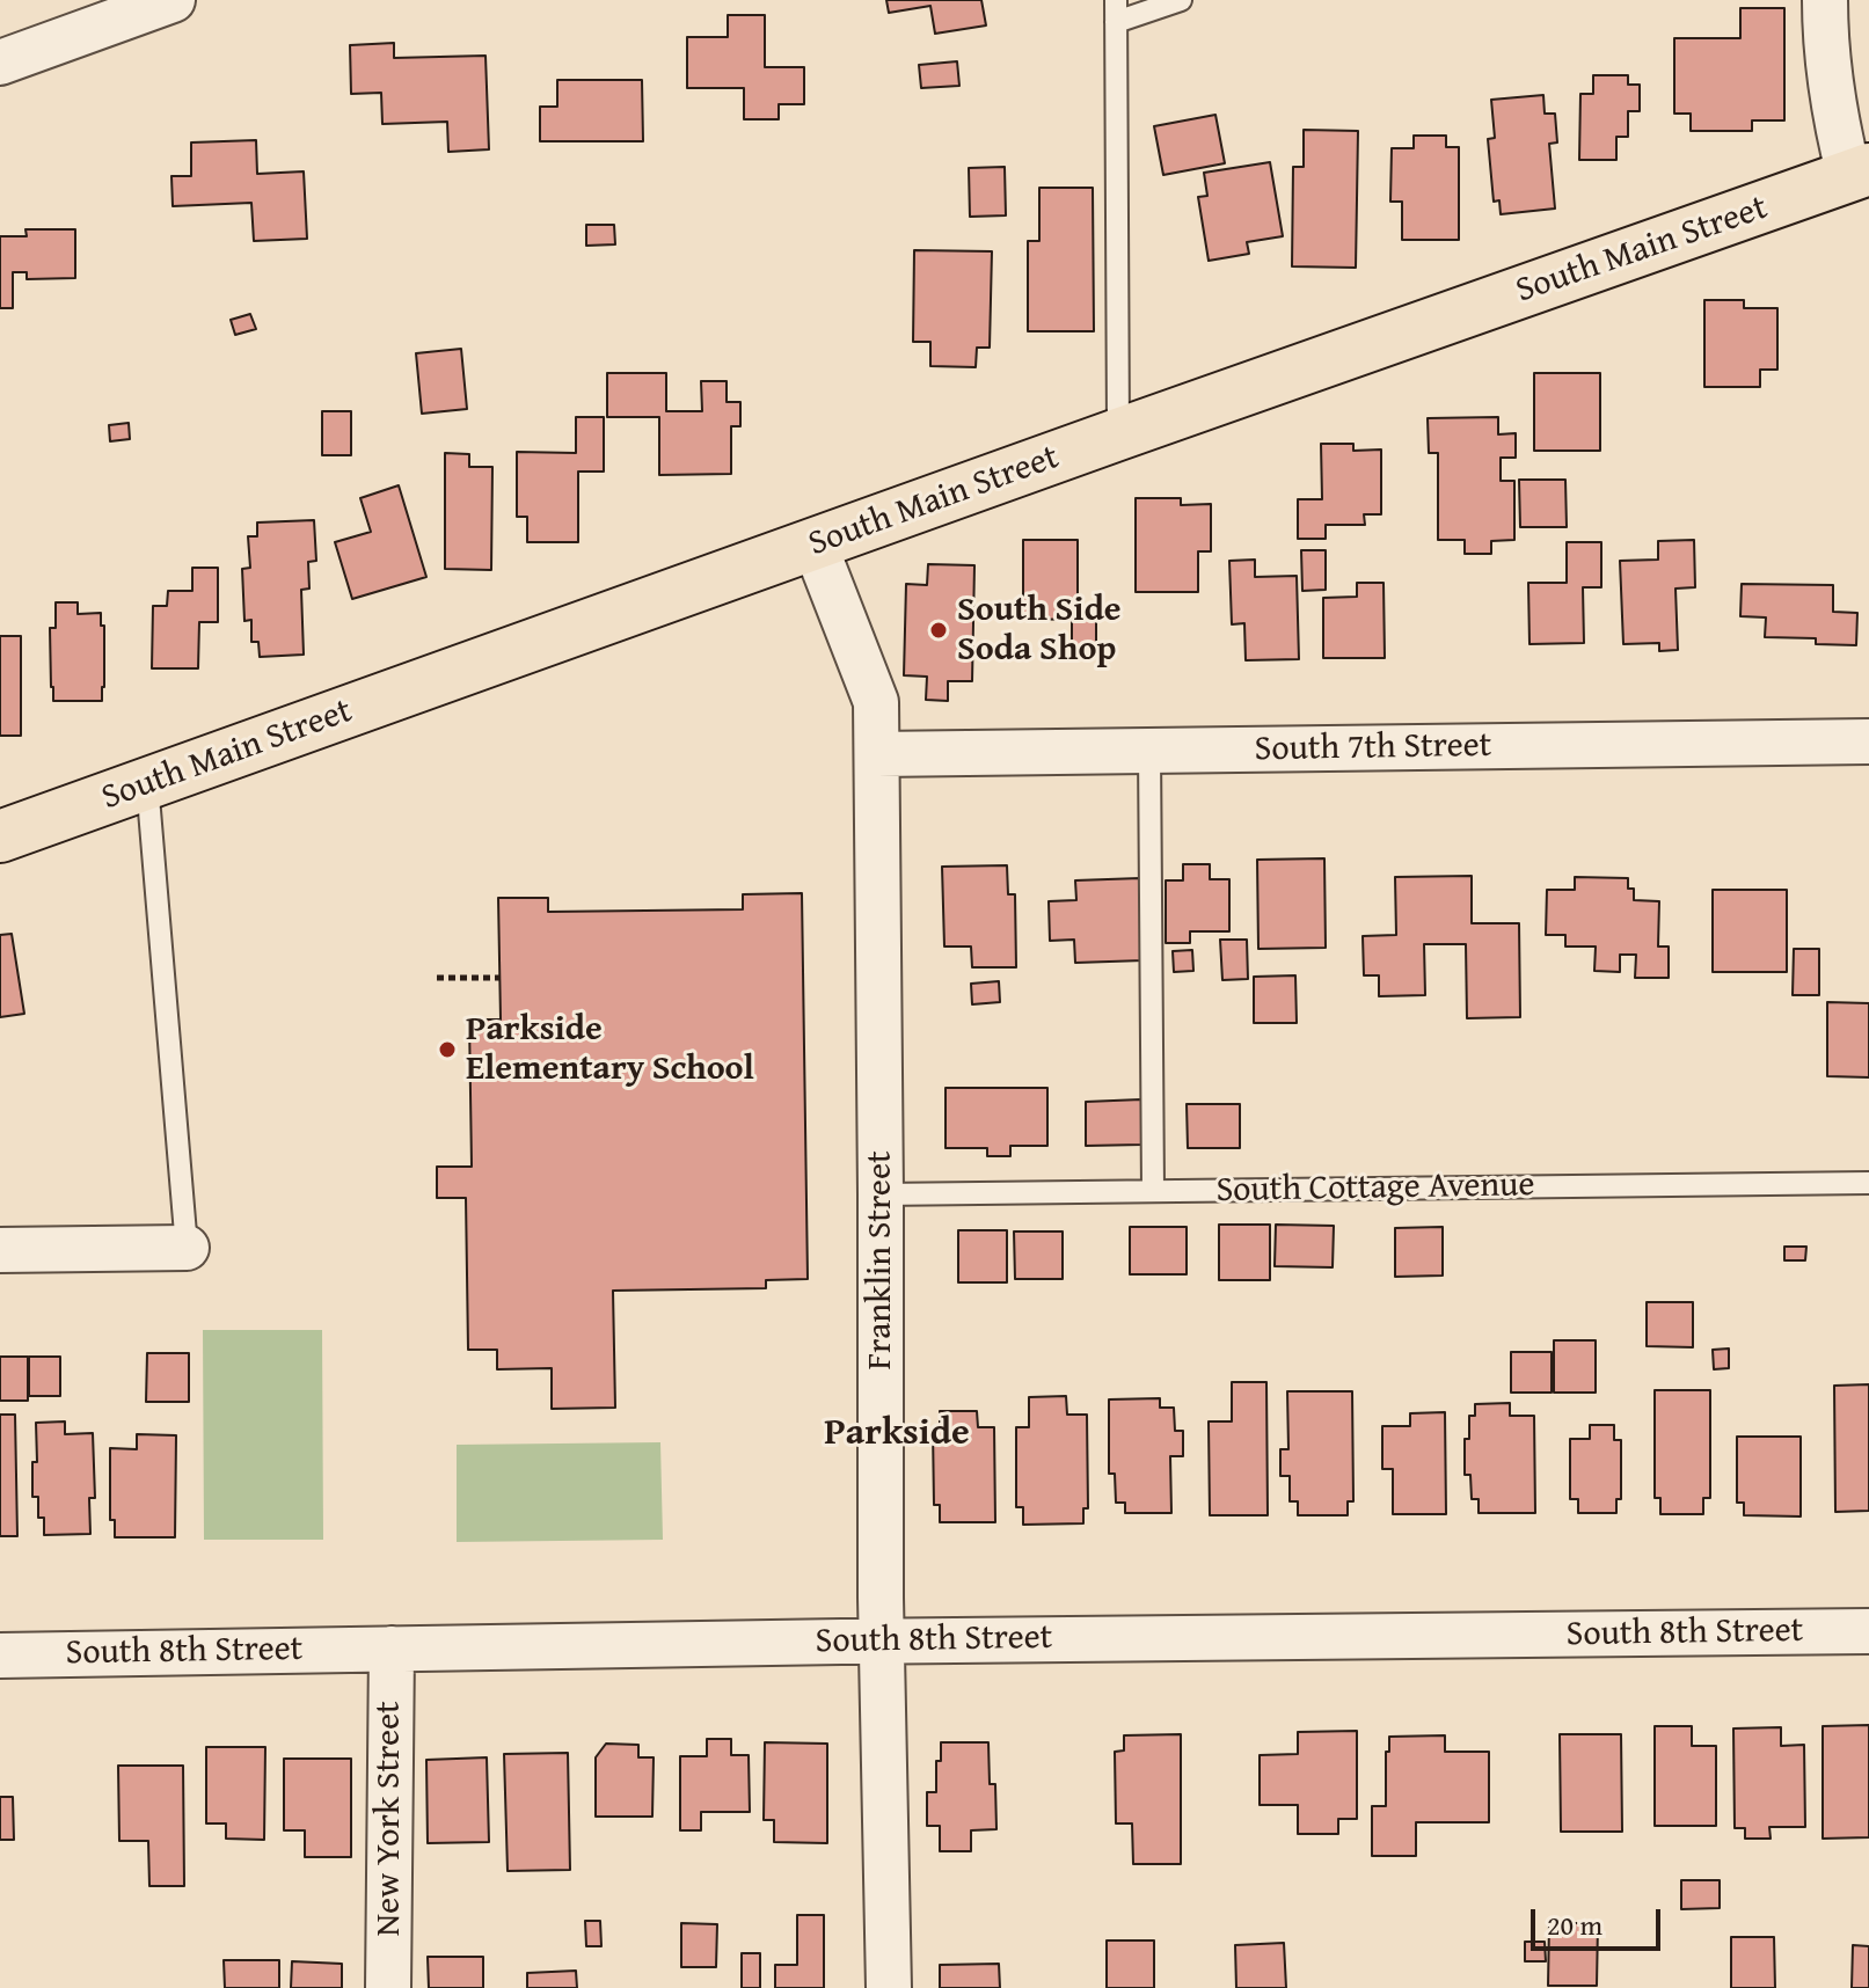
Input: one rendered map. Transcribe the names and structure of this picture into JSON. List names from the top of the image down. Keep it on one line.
{"streets":{"main road":["South Main Street"],"street":["South 7th Street","Franklin Street","South 8th Street","New York Street"],"lane":["South Cottage Avenue"]},"crossings":[["South Main Street","Franklin Street"],["South 7th Street","Franklin Street"],["South Cottage Avenue","Franklin Street"],["Franklin Street","South 8th Street"],["South 8th Street","New York Street"]],"districts":["Parkside"],"places":["South Side Soda Shop","Parkside Elementary School"],"scale_bar":"20 m"}
